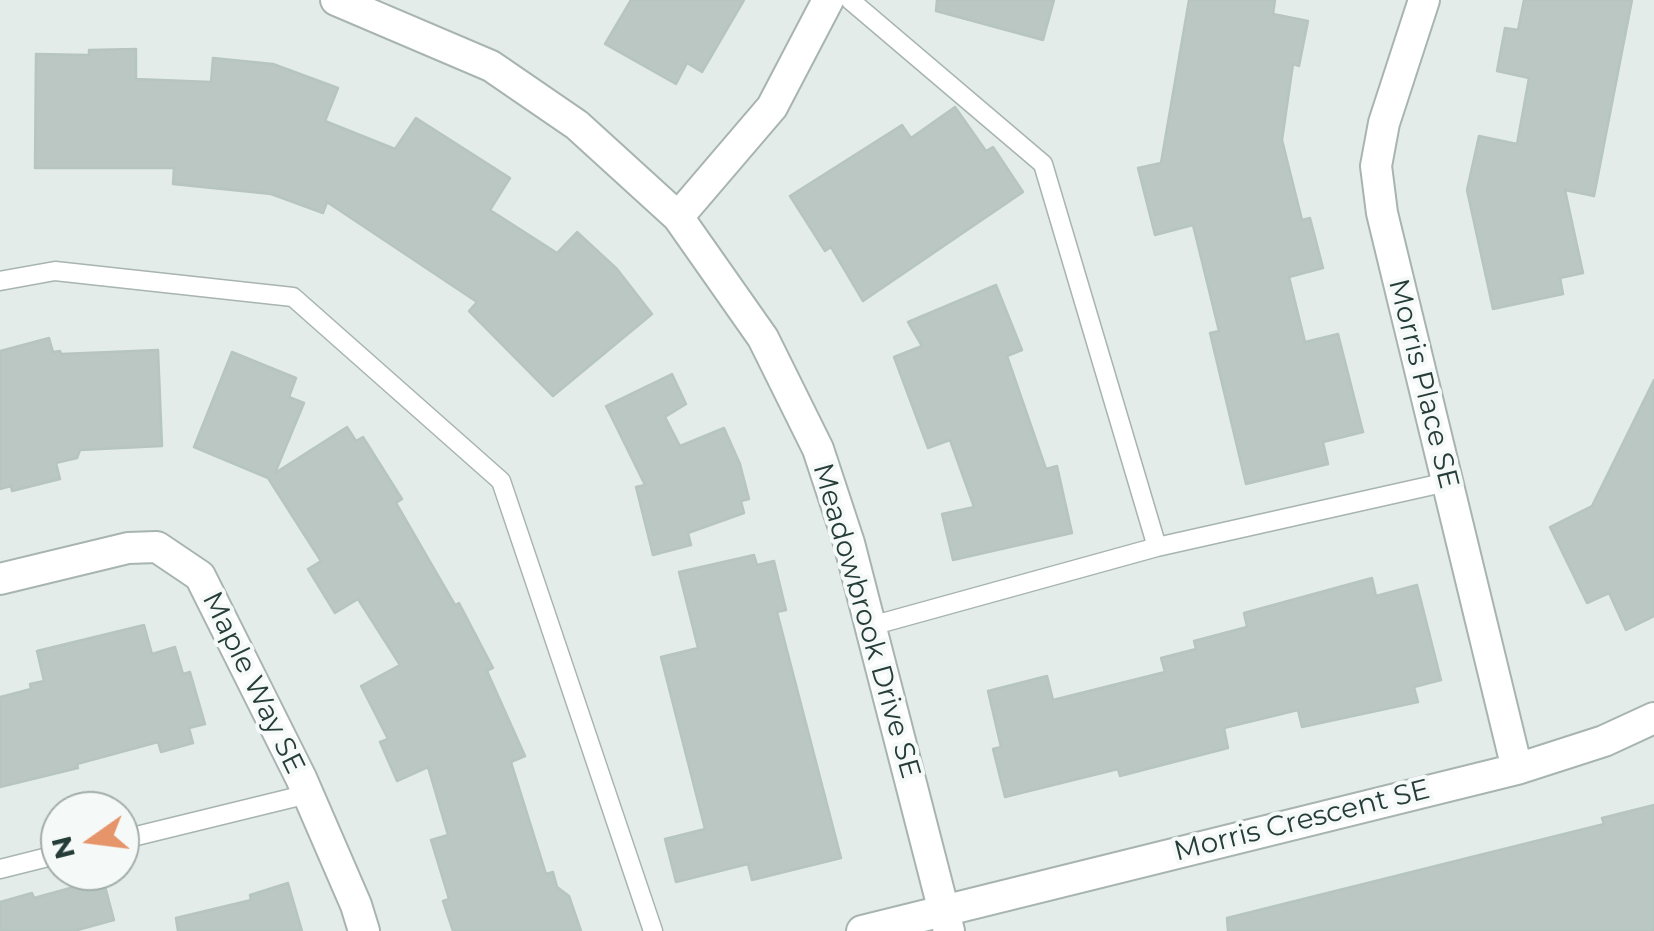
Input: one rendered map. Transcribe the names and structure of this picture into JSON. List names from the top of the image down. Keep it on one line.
{"streets":{"street":["Morris Place SE","Meadowbrook Drive SE","Maple Way SE","Morris Crescent SE"]},"crossings":[["Morris Place SE","Morris Crescent SE"],["Meadowbrook Drive SE","Morris Crescent SE"]],"north":"left"}
